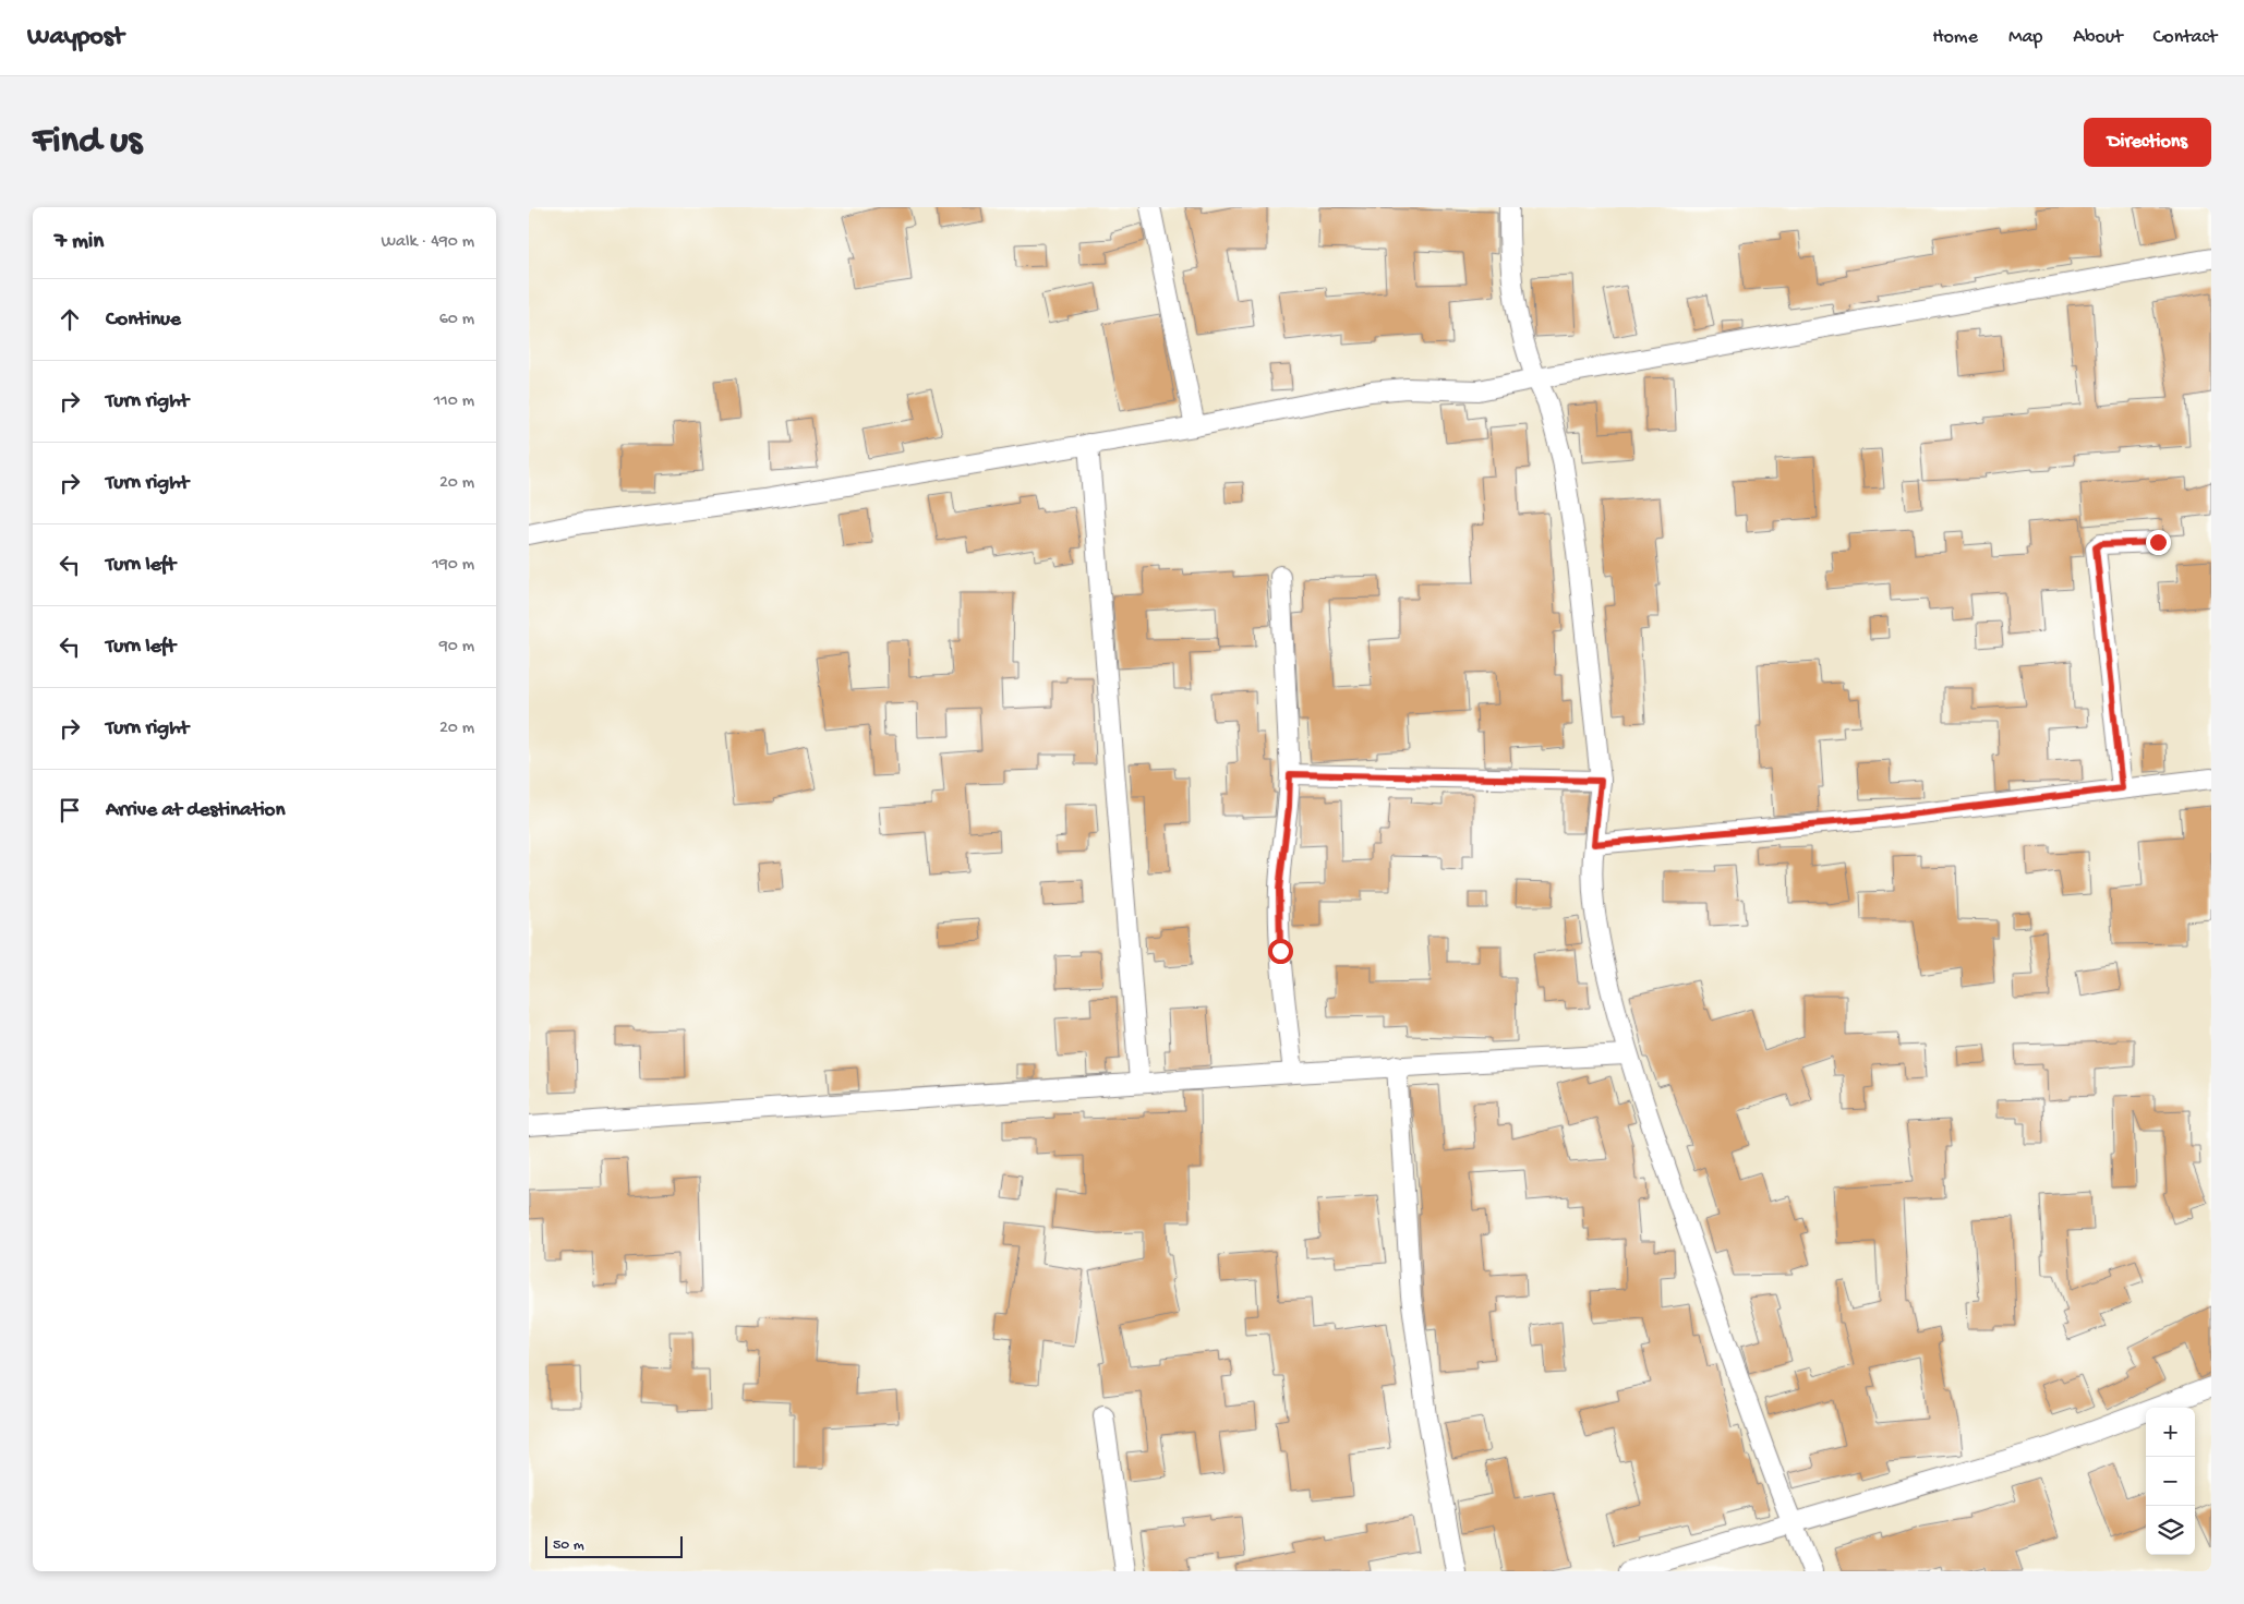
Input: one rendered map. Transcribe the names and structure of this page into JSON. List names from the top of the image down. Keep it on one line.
{"scale_bar":"50 m","page":{"header":"Waypost","nav":["Home","Map","About","Contact"],"buttons":"Directions","title":"Find us","heading":["7 min","Walk · 490 m"],"list":[["Continue","60 m"],["Turn right","110 m"],["Turn right","20 m"],["Turn left","190 m"],["Turn left","90 m"],["Turn right","20 m"],"Arrive at destination"],"map_buttons":["+","−"],"scale":"50 m"}}
